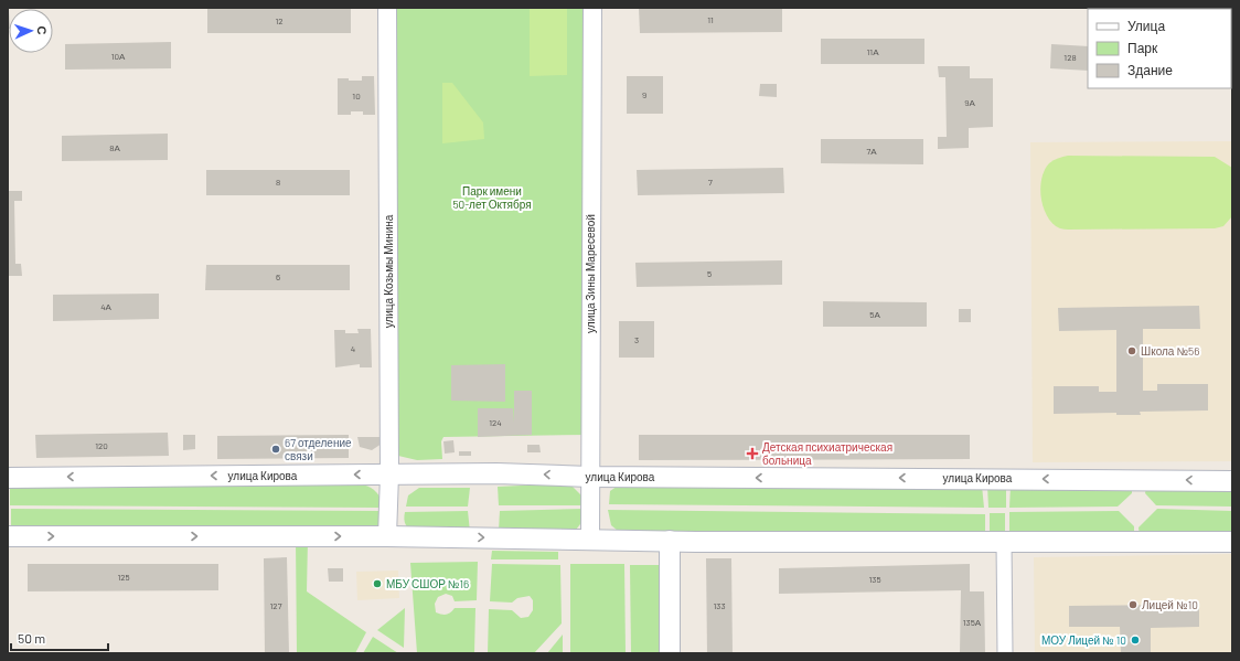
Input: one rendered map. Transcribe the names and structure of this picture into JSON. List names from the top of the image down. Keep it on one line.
{"streets":{"main road":["улица Кирова"],"street":["улица Козьмы Минина","улица Зины Маресевой"]},"crossings":[["улица Козьмы Минина","улица Кирова"],["улица Зины Маресевой","улица Кирова"]],"parks":["Парк имени 50-лет Октября"],"places":{"other":["Школа №56","67 отделение связи","МБУ СШОР №16","Лицей №10","МОУ Лицей № 10"],"health":["Детская психиатрическая больница"]},"house_numbers":["11","12","11А","10А","128","9","10","9А","8А","7А","8","7","5","6","4А","5А","3","4","124","120","125","135","127","133","135А"],"legend":["Улица","Парк","Здание"],"scale_bar":"50 m","north":"right"}
